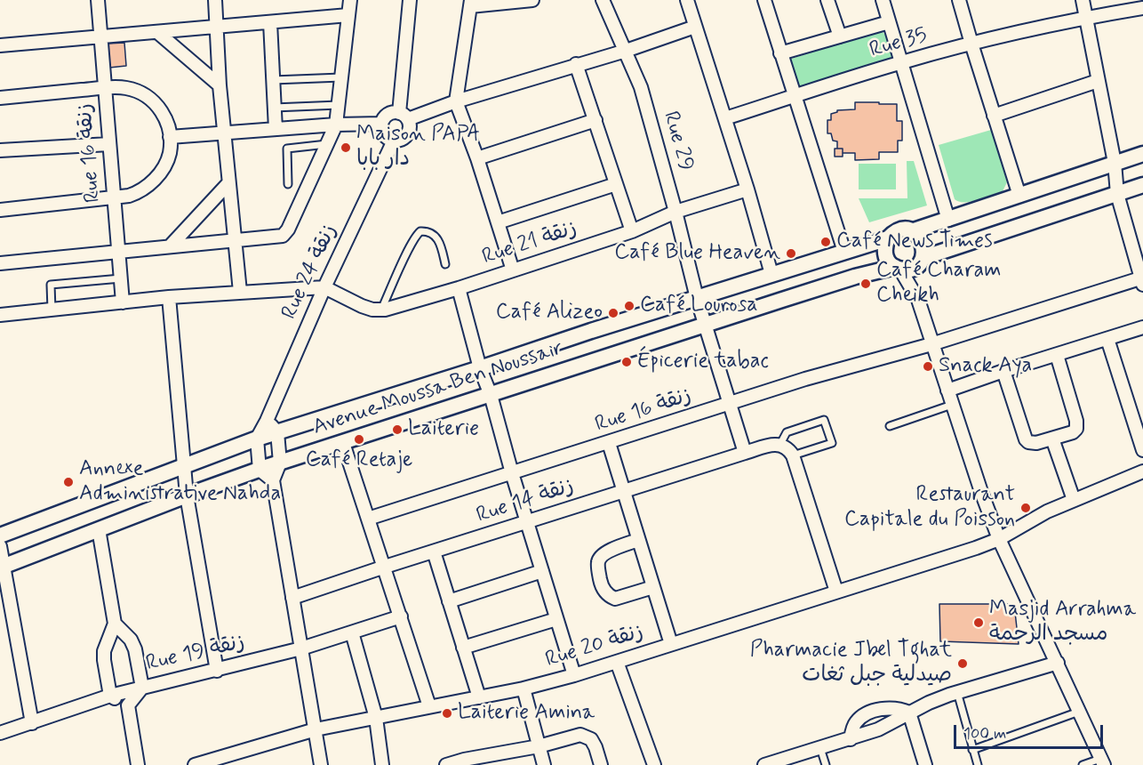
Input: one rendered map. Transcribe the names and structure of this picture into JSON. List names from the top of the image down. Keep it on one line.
{"streets":{"street":["Rue 35","Rue 29","Rue 16 زنقة","Rue 21 زنقة","Rue 24 زنقة","Avenue Moussa Ben Noussair","Rue 14 زنقة","Rue 20 زنقة","Rue 19 زنقة"]},"crossings":[["Rue 29","Rue 16 زنقة"],["Rue 29","Rue 21 زنقة"],["Rue 29","Avenue Moussa Ben Noussair"],["Rue 29","Rue 14 زنقة"],["Rue 21 زنقة","Rue 24 زنقة"],["Rue 24 زنقة","Avenue Moussa Ben Noussair"]],"places":["Maison PAPA دار بابا","Café News Times","Café Blue Heaven","Café Charam Cheikh","Café Lourosa","Café Alizeo","Épicerie tabac","Snack Aya","Laiterie","Café Retaje","Annexe Administrative Nahda","Restaurant Capitale du Poisson","Masjid Arrahma مسجد الرحمة","Pharmacie Jbel Tghat صيدلية جبل ثغات","Laiterie Amina"],"scale_bar":"100 m"}
